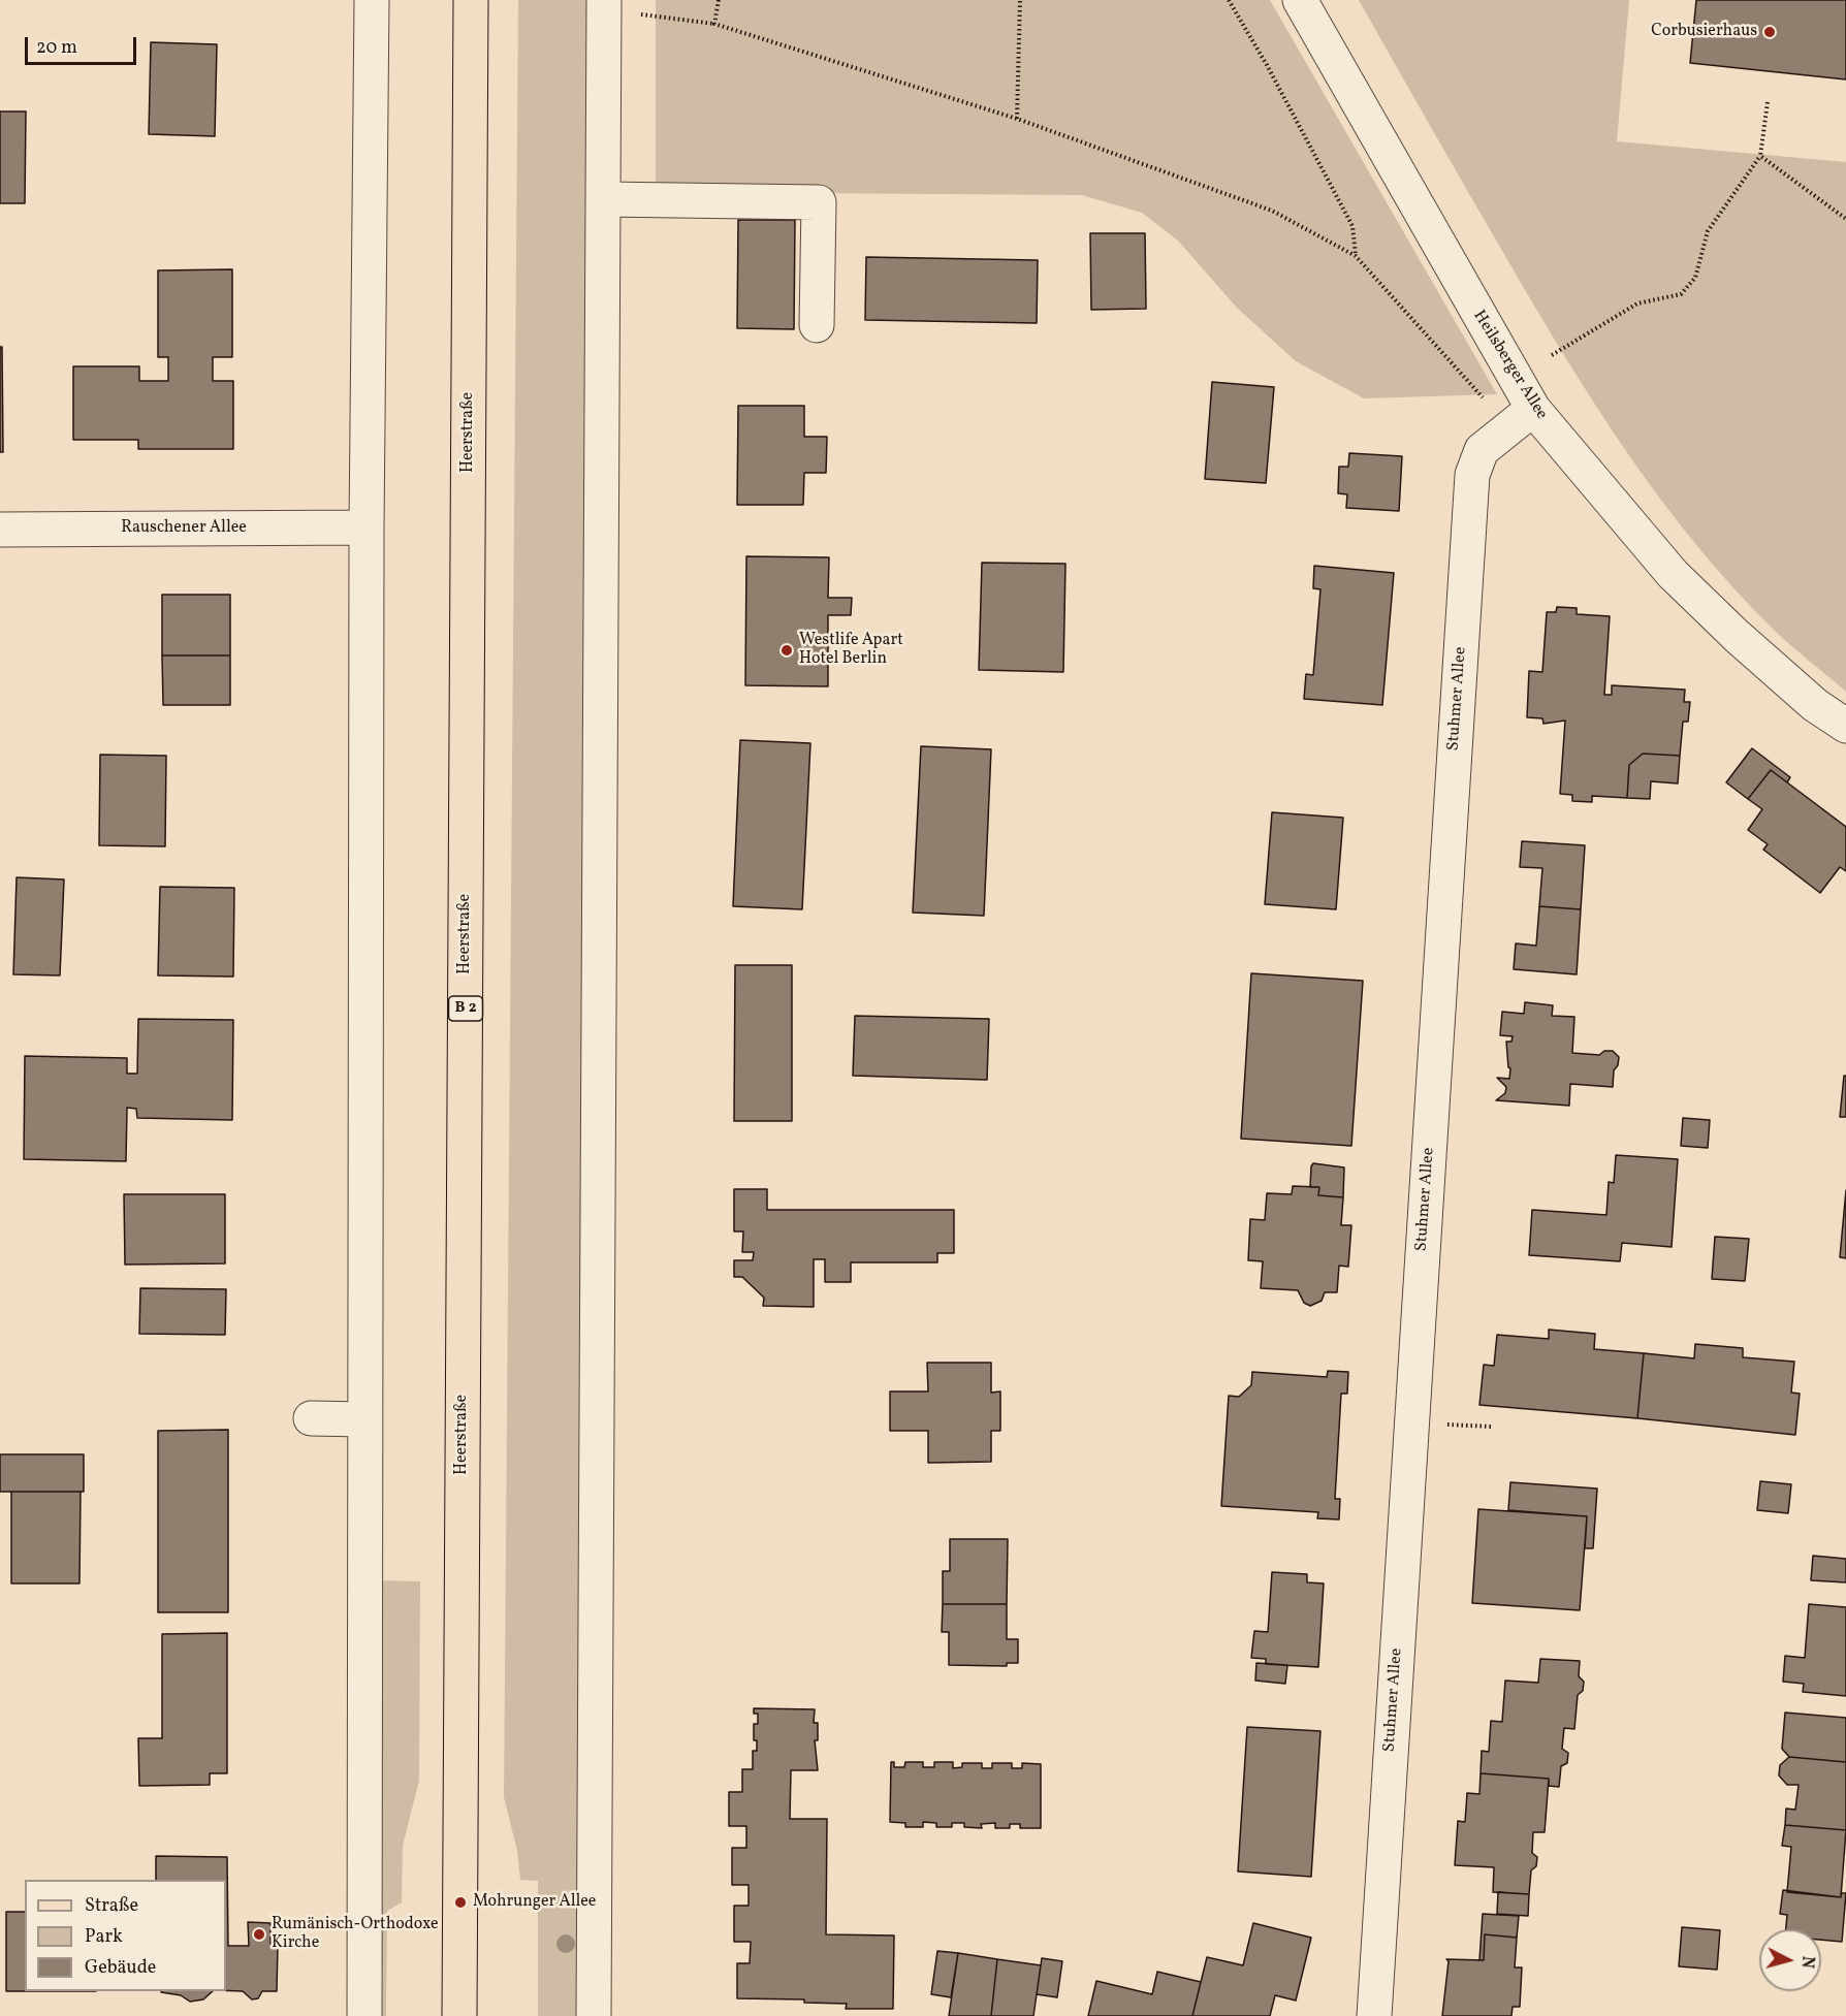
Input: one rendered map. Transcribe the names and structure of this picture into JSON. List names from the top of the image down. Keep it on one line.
{"streets":{"main road":["Heerstraße","B 2"],"street":["Heilsberger Allee","Rauschener Allee","Stuhmer Allee"]},"crossings":[["Heilsberger Allee","Stuhmer Allee"]],"places":["Corbusierhaus","Westlife Apart Hotel Berlin","Mohrunger Allee","Rumänisch-Orthodoxe Kirche"],"legend":["Straße","Park","Gebäude"],"scale_bar":"20 m","north":"right"}
